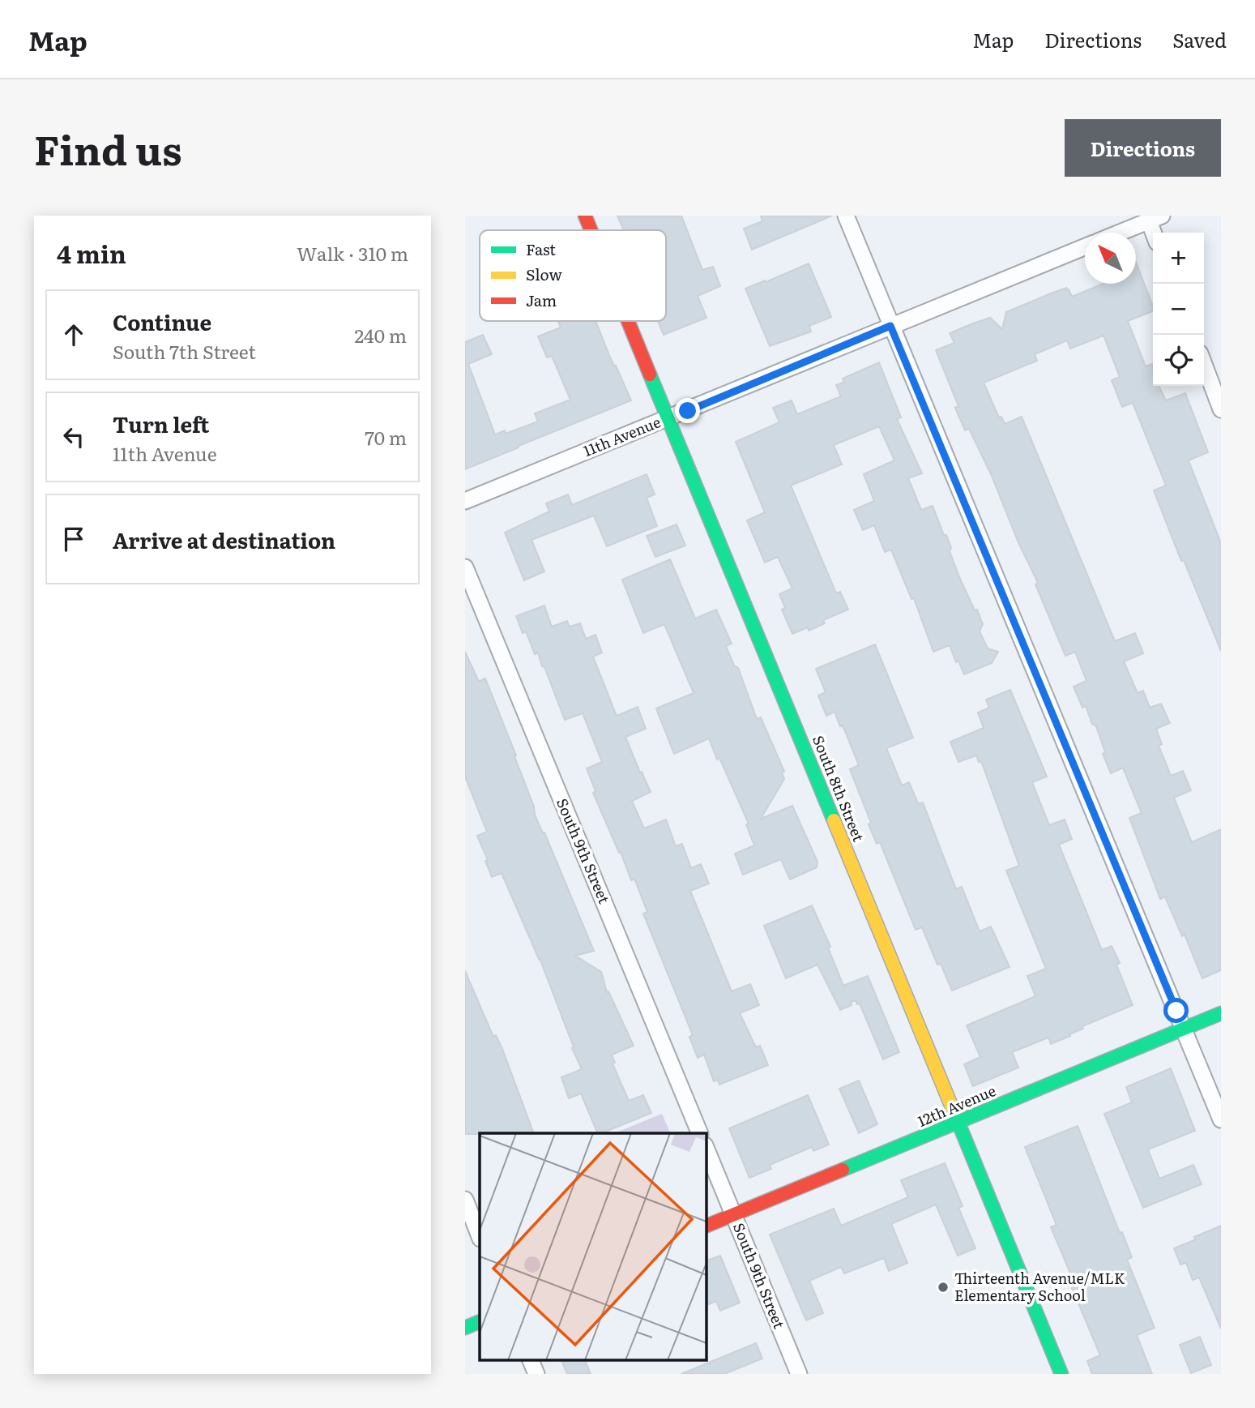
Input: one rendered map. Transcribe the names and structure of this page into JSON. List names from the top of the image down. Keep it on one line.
{"streets":{"street":["11th Avenue","South 8th Street","South 9th Street","12th Avenue"]},"crossings":[["11th Avenue","South 8th Street"],["South 8th Street","12th Avenue"],["South 9th Street","12th Avenue"]],"places":["Thirteenth Avenue/MLK Elementary School"],"legend":["Fast","Slow","Jam"],"north":"top left","page":{"header":"Map","nav":["Map","Directions","Saved"],"title":"Find us","buttons":"Directions","heading":["4 min","Walk · 310 m"],"map_buttons":["+","−"],"list":[["Continue","South 7th Street","240 m"],["Turn left","11th Avenue","70 m"],"Arrive at destination"]}}
